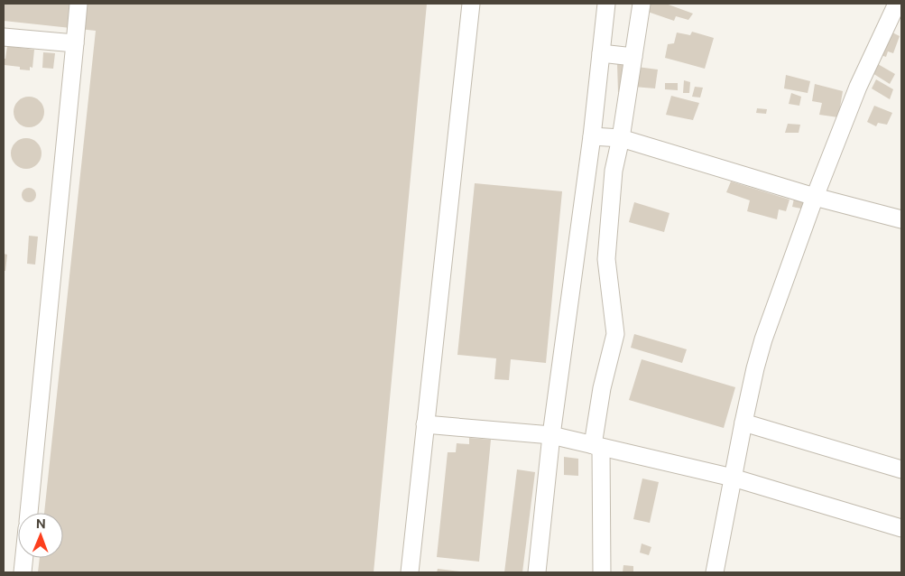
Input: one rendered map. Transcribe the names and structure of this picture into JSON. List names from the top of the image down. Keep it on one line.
{"north":"top"}
